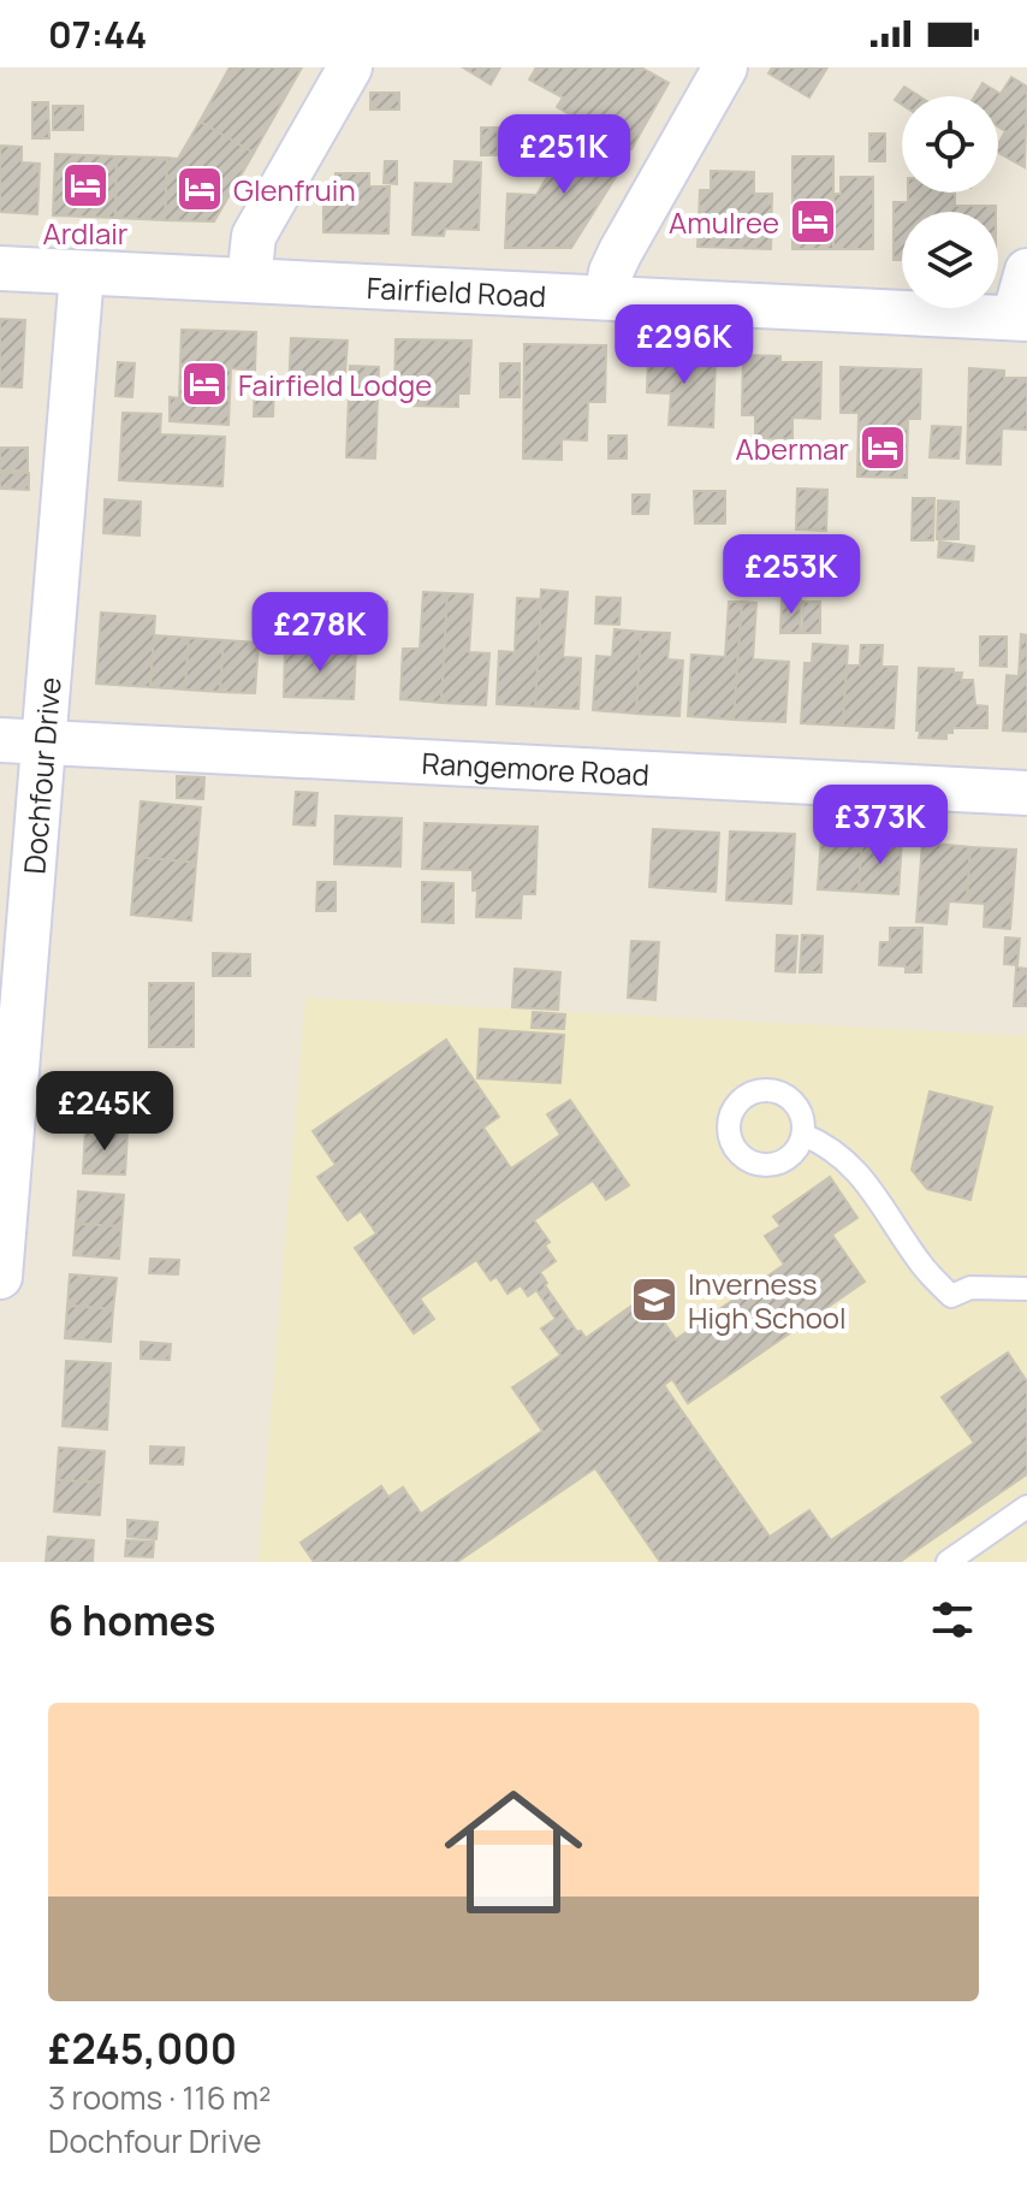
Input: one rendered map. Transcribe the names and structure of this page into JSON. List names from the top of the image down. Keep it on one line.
{"streets":{"street":["Fairfield Road","Rangemore Road","Dochfour Drive"]},"crossings":[["Fairfield Road","Dochfour Drive"],["Rangemore Road","Dochfour Drive"]],"places":{"hotel":["Ardlair","Glenfruin","Amulree","Fairfield Lodge","Abermar"],"school or university":["Inverness High School"]},"page":{"status":"07:44","price":["£251K","£296K","£253K","£278K","£373K","£245K"],"heading":"6 homes","list":[{"name":"£245,000","note":"3 rooms · 116 m² · Dochfour Drive"}]}}
